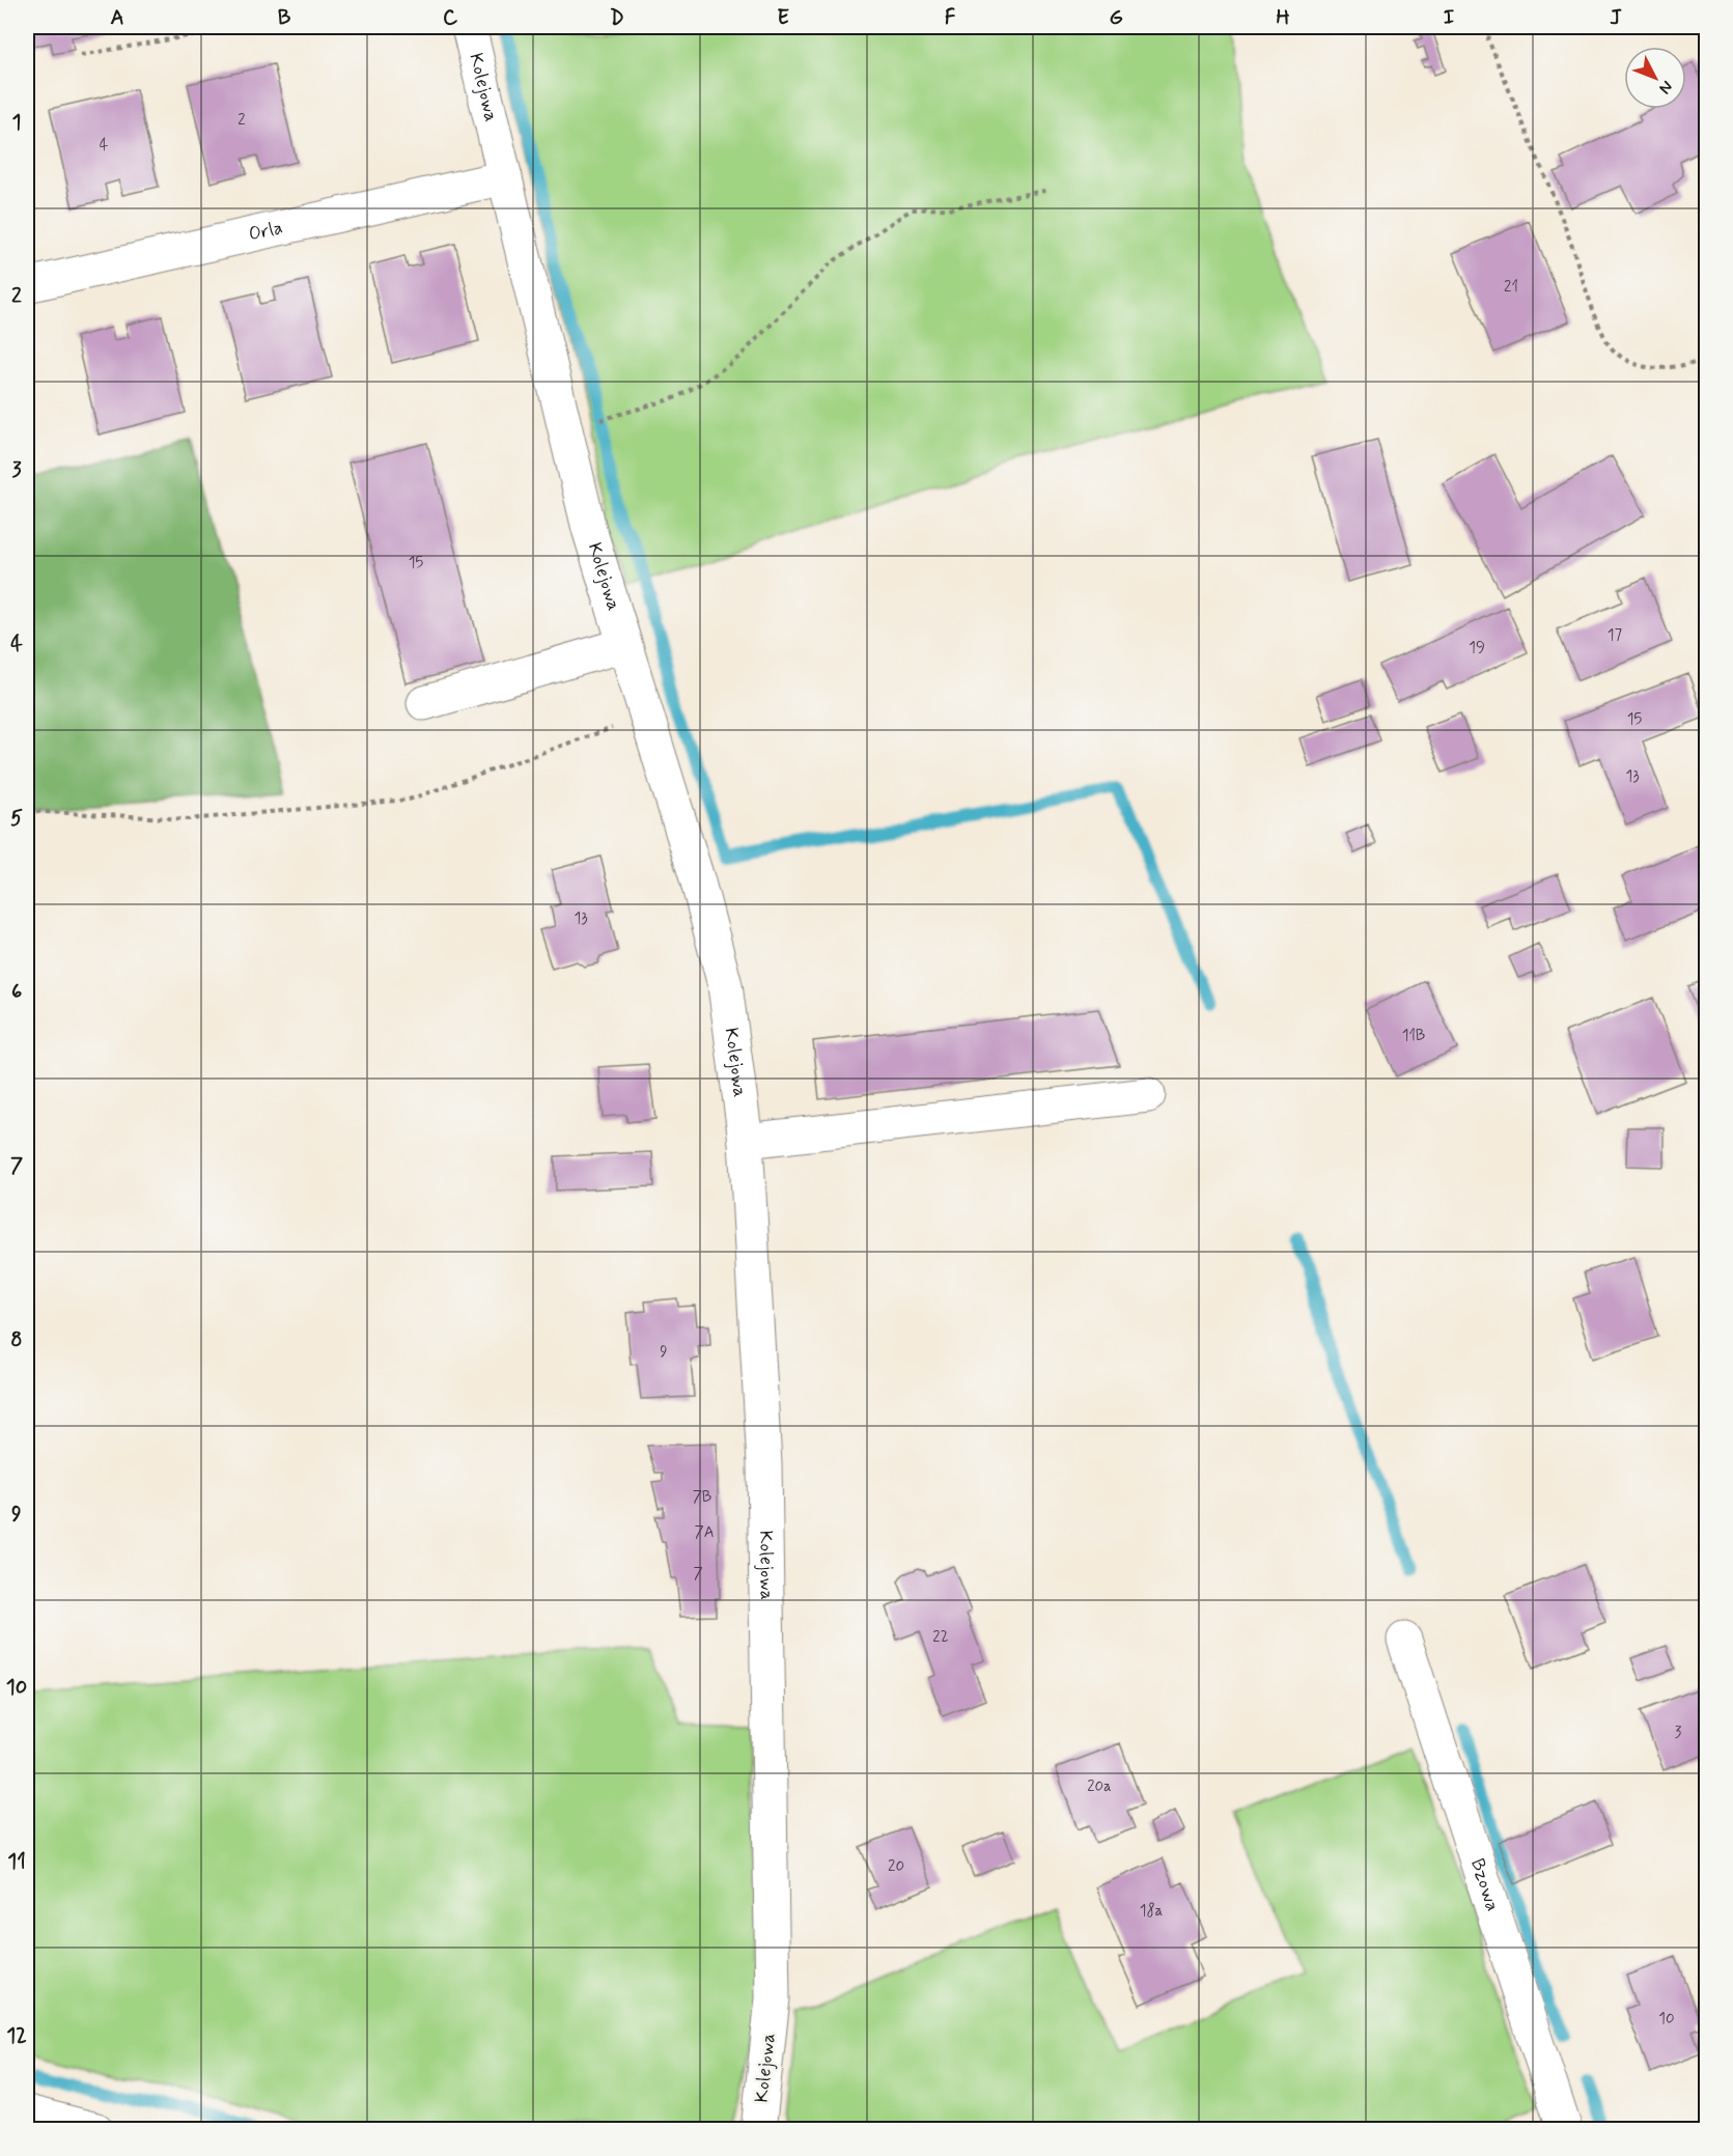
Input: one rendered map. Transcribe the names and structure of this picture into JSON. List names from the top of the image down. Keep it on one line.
{"streets":{"street":["Kolejowa","Orla","Bzowa"]},"crossings":[["Kolejowa","Orla"]],"house_numbers":["2","4","21","15","17","19","15","13","13","11B","9","7B","7A","7","22","3","20a","20","18a","10"],"north":"bottom right","grid":{"columns":["A","B","C","D","E","F","G","H","I","J"],"rows":["1","2","3","4","5","6","7","8","9","10","11","12"]}}
